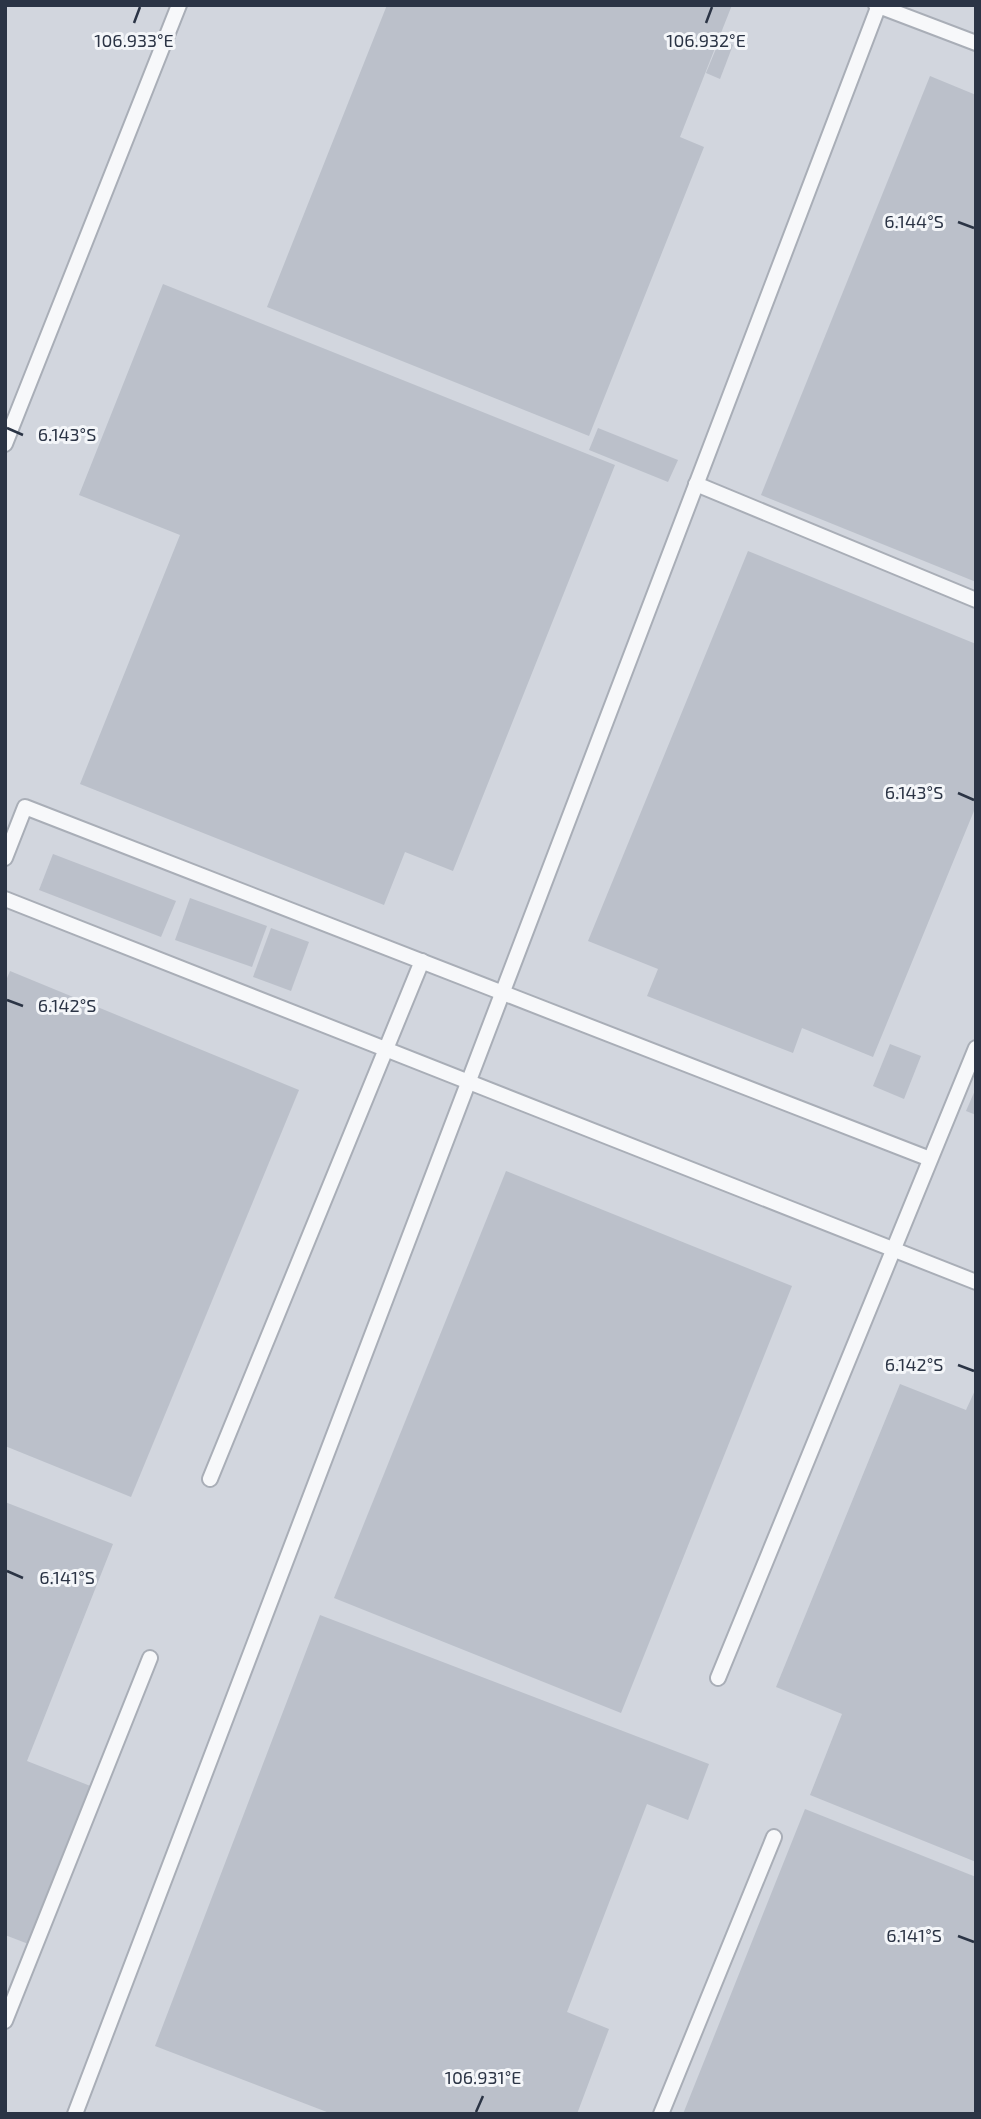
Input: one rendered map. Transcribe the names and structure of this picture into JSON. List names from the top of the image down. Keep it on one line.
{"coordinates":["106.933°E","106.932°E","6.144°S","6.143°S","6.142°S","6.141°S","106.931°E"]}
